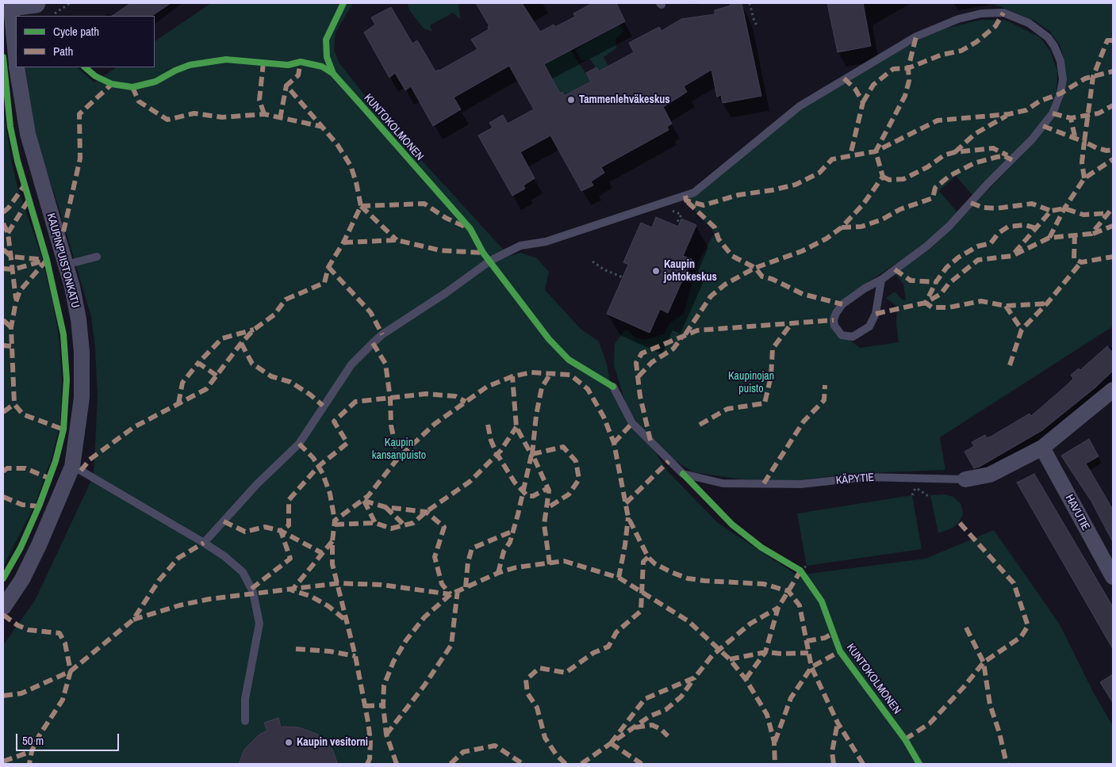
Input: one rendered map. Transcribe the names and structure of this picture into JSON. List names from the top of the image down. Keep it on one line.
{"streets":{"street":["KAUPINPUISTONKATU","KÄPYTIE","HAVUTIE"],"cycle path":["KUNTOKOLMONEN"]},"crossings":[["KÄPYTIE","HAVUTIE"]],"parks":["Kaupinojan puisto","Kaupin kansanpuisto"],"places":["Tammenlehväkeskus","Kaupin johtokeskus","Kaupin vesitorni"],"legend":["Cycle path","Path"],"scale_bar":"50 m"}
